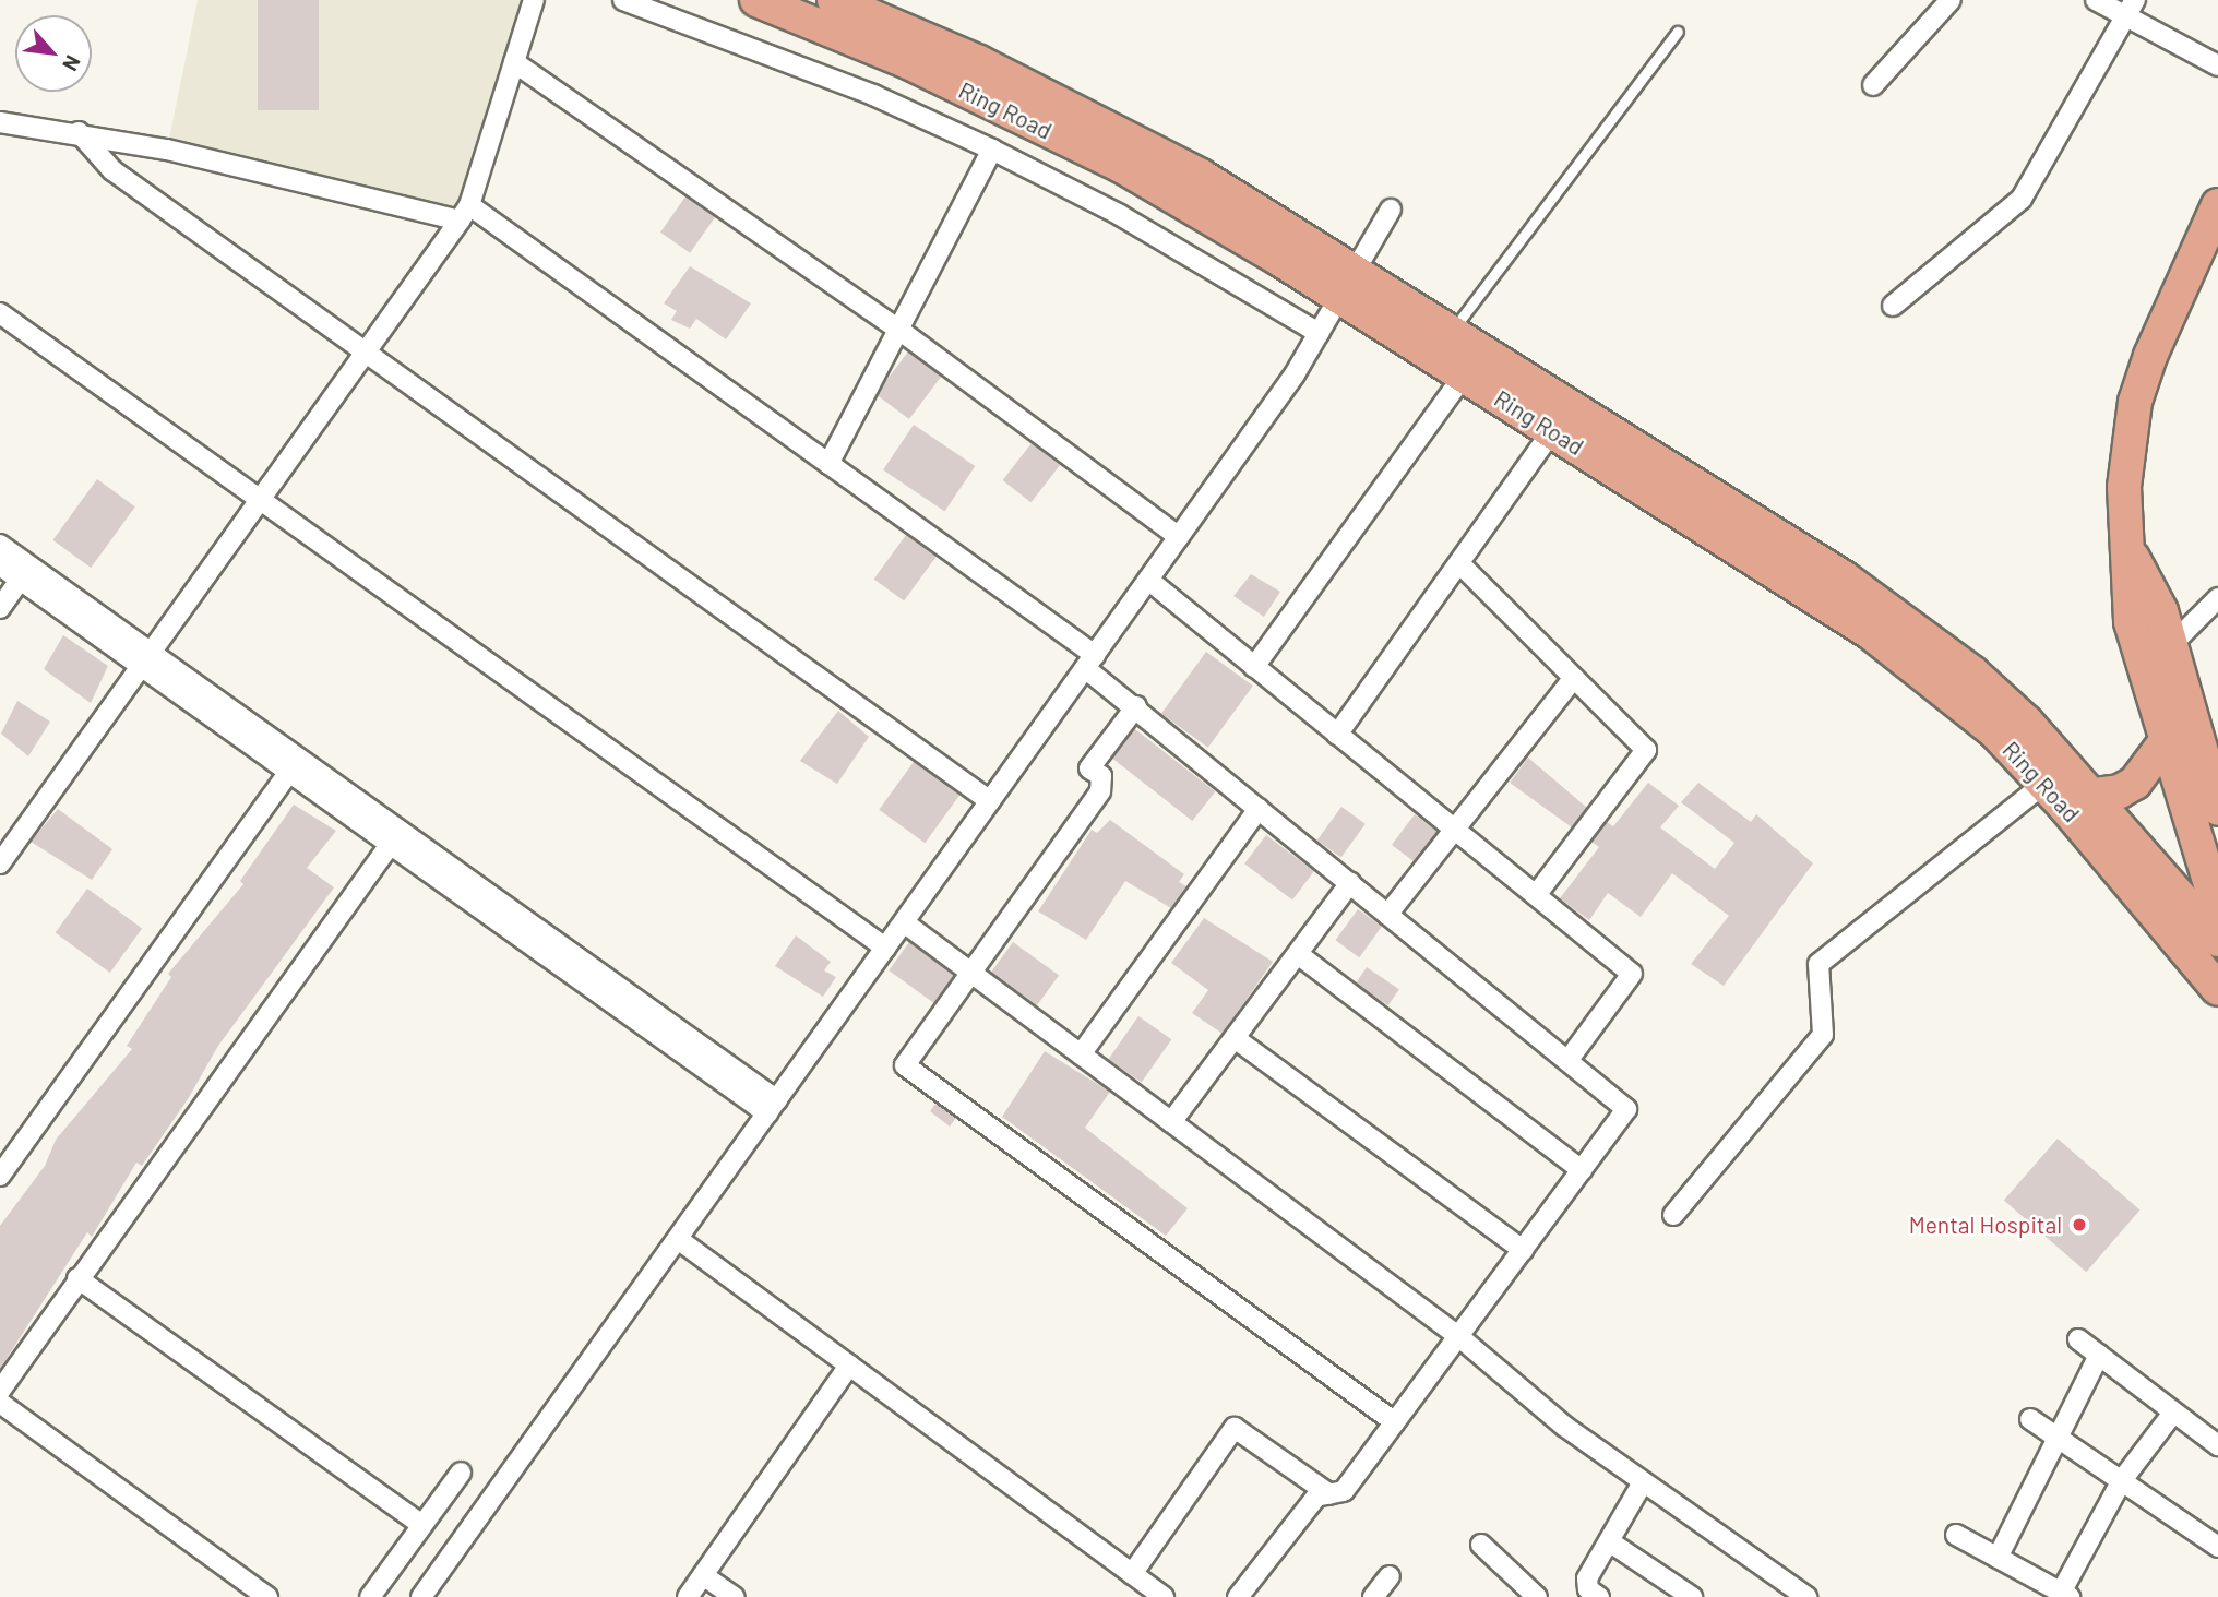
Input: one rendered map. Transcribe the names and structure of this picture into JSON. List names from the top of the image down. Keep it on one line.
{"streets":{"highway":["Ring Road"]},"places":["Mental Hospital"],"north":"bottom right"}
